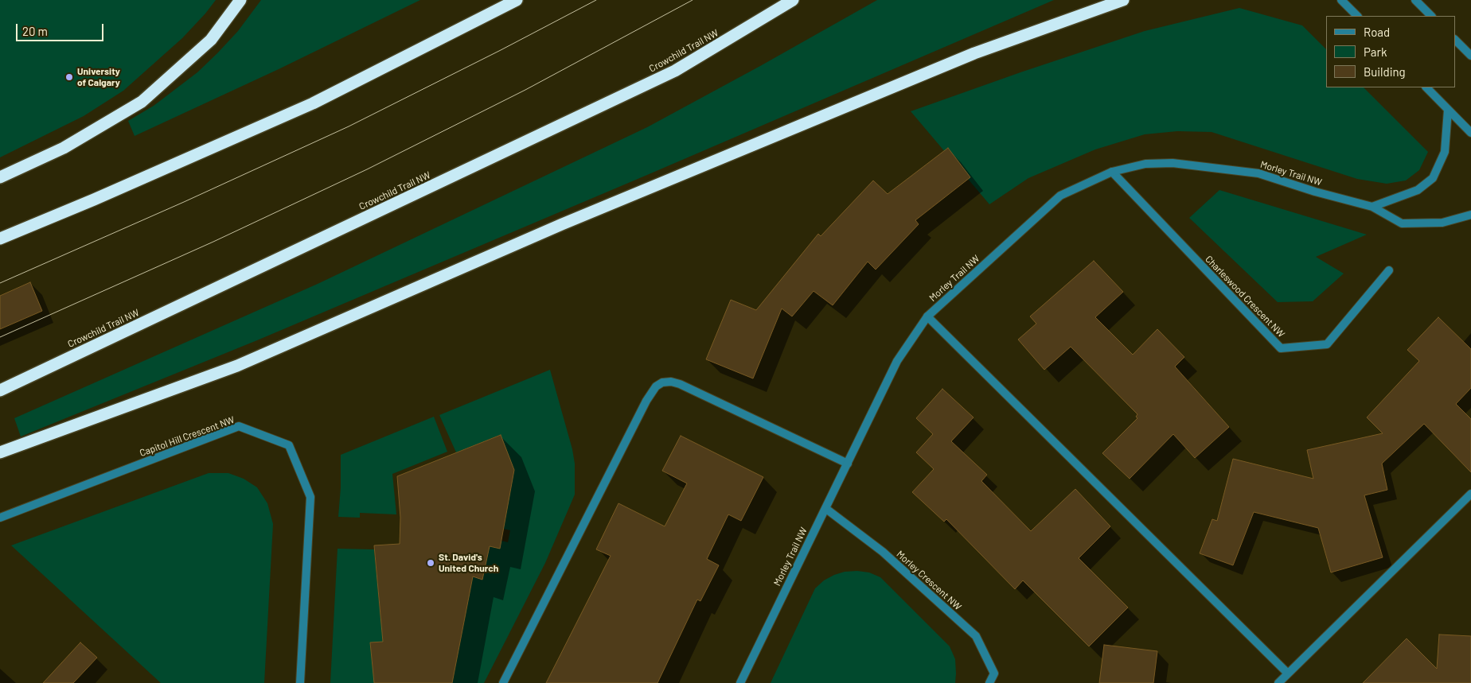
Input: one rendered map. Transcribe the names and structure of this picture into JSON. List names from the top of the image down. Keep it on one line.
{"streets":{"highway":["Crowchild Trail NW"],"street":["Morley Trail NW","Charleswood Crescent NW","Capitol Hill Crescent NW","Morley Crescent NW"]},"crossings":[["Morley Trail NW","Charleswood Crescent NW"],["Morley Trail NW","Morley Crescent NW"]],"places":["University of Calgary","St. David's United Church"],"legend":["Road","Park","Building"],"scale_bar":"20 m"}
